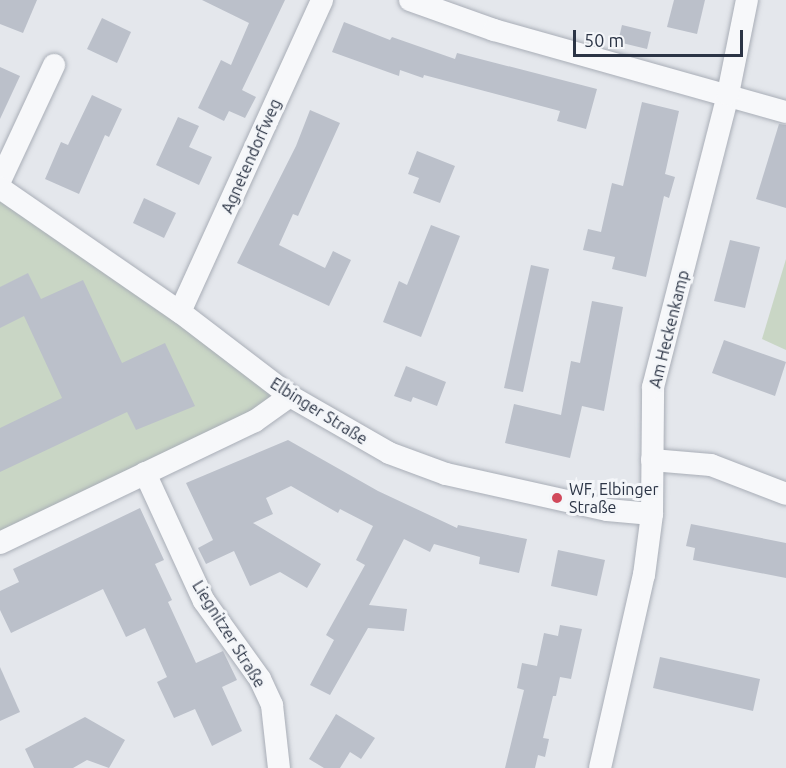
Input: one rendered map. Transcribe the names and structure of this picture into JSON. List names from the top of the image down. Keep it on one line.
{"streets":{"street":["Agnetendorfweg","Am Heckenkamp","Elbinger Straße","Liegnitzer Straße"]},"crossings":[["Agnetendorfweg","Elbinger Straße"],["Am Heckenkamp","Elbinger Straße"]],"places":["WF, Elbinger Straße"],"scale_bar":"50 m"}
